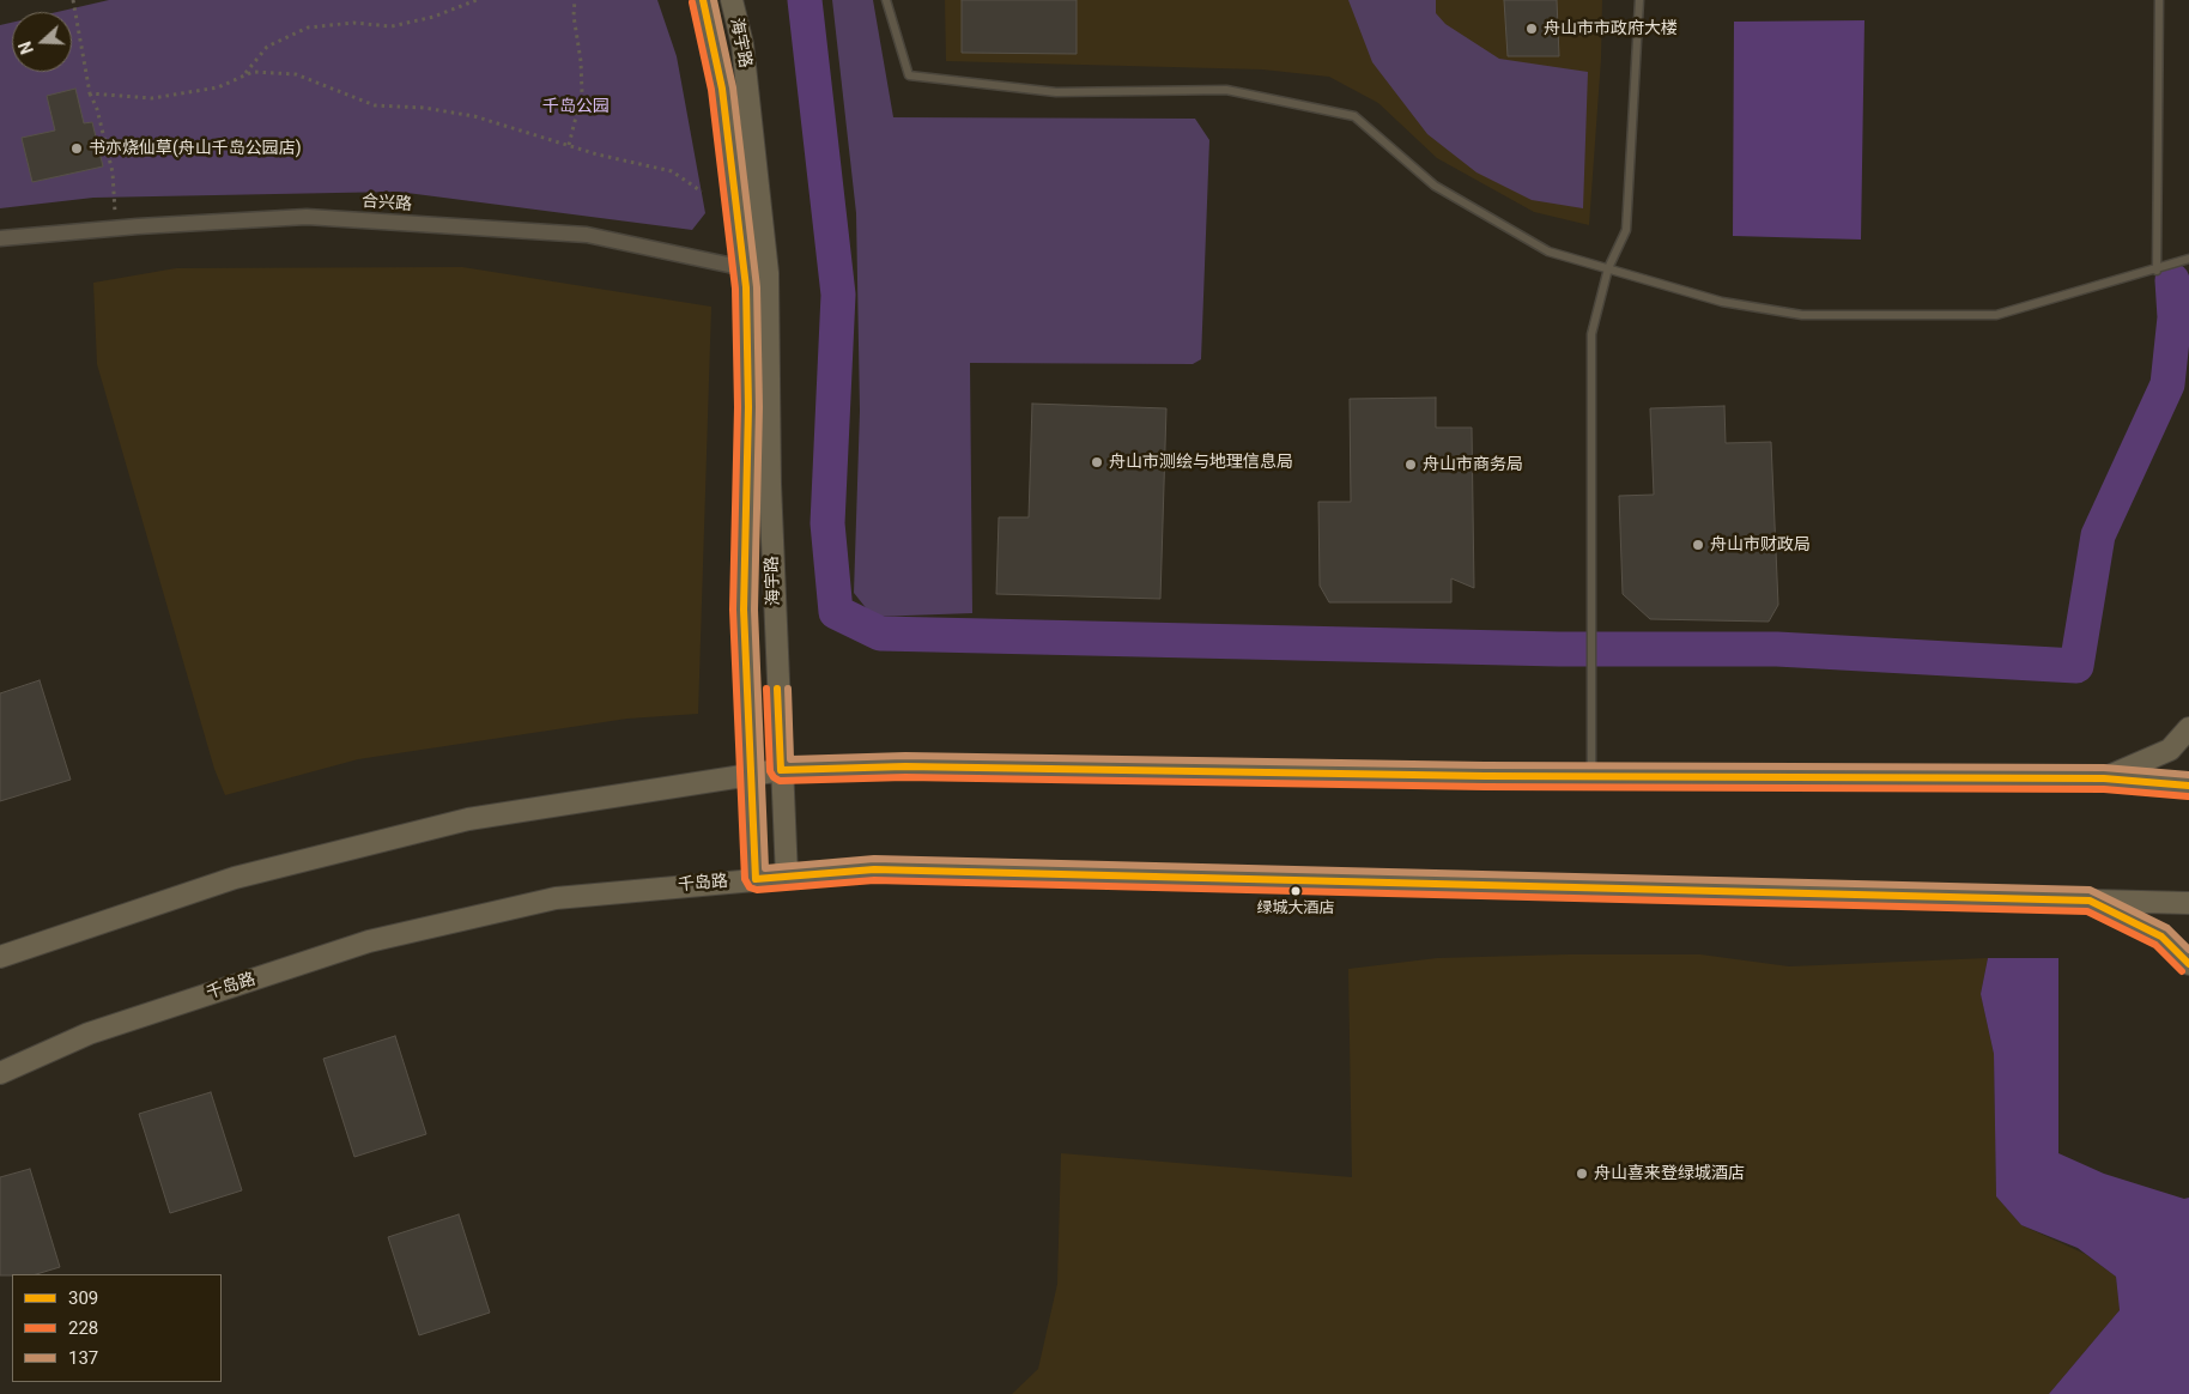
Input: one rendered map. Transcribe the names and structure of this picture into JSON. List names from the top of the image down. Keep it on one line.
{"streets":{"street":["海宇路","合兴路","千岛路"]},"crossings":[["海宇路","合兴路"],["海宇路","千岛路"]],"parks":["千岛公园"],"places":["舟山市市政府大楼","书亦烧仙草(舟山千岛公园店)","舟山市测绘与地理信息局","舟山市商务局","舟山市财政局","绿城大酒店","舟山喜来登绿城酒店"],"lines":["transit line 309","transit line 137","transit line 228"],"legend":["309","228","137"],"north":"left"}
